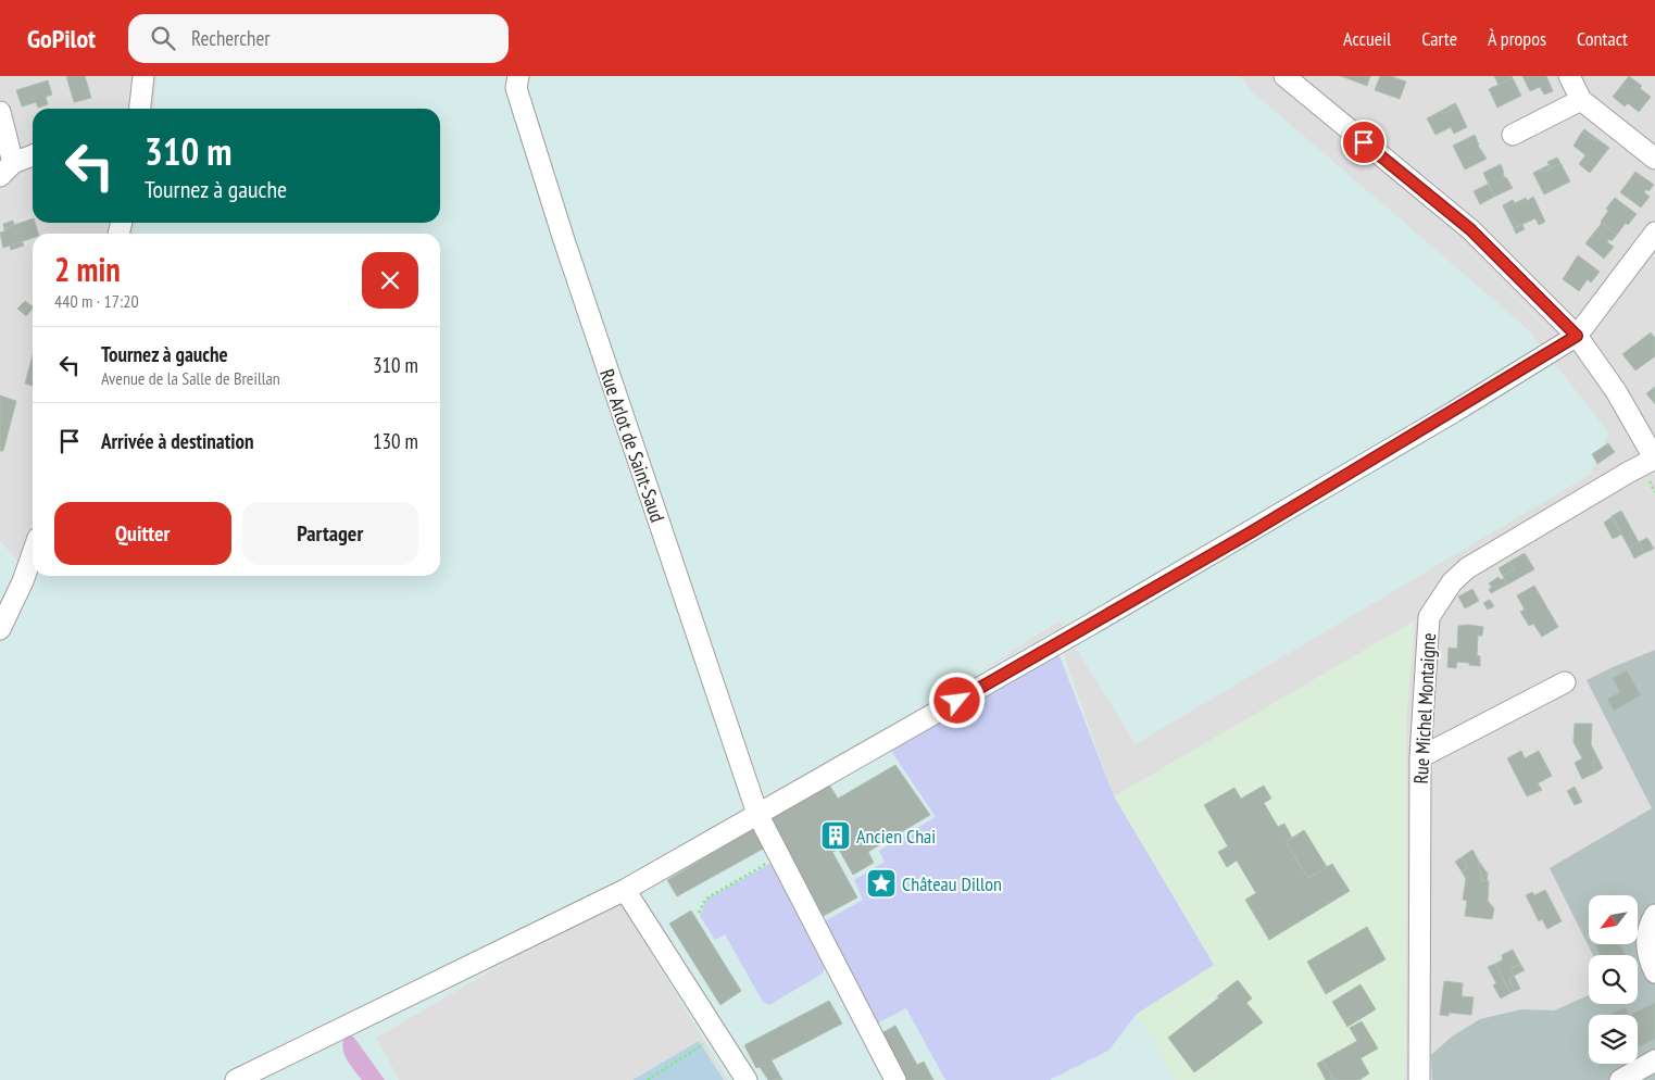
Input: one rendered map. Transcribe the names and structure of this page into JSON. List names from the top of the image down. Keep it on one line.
{"streets":{"street":["Rue Arlot de Saint-Saud","Rue Michel Montaigne"]},"places":{"building":["Ancien Chai"],"place":["Château Dillon"]},"north":"bottom left","page":{"header":"GoPilot","search":"Rechercher","nav":["Accueil","Carte","À propos","Contact"],"turn":["310 m","Tournez à gauche"],"heading":["2 min","440 m · 17:20"],"list":[{"name":"Tournez à gauche","note":"Avenue de la Salle de Breillan","value":"310 m"},{"name":"Arrivée à destination","value":"130 m"}],"buttons":["Quitter","Partager"]}}
